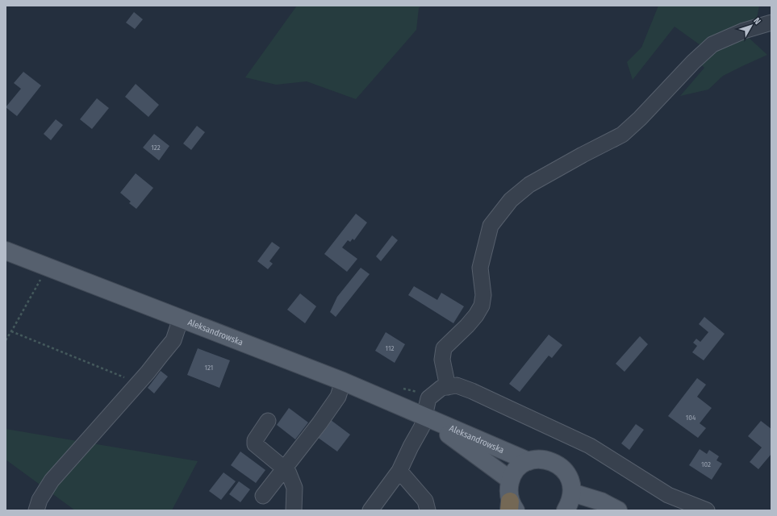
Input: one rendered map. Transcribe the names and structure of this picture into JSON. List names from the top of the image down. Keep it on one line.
{"streets":{"main road":["Aleksandrowska"]},"house_numbers":["122","112","121","104","102"],"north":"top right"}
